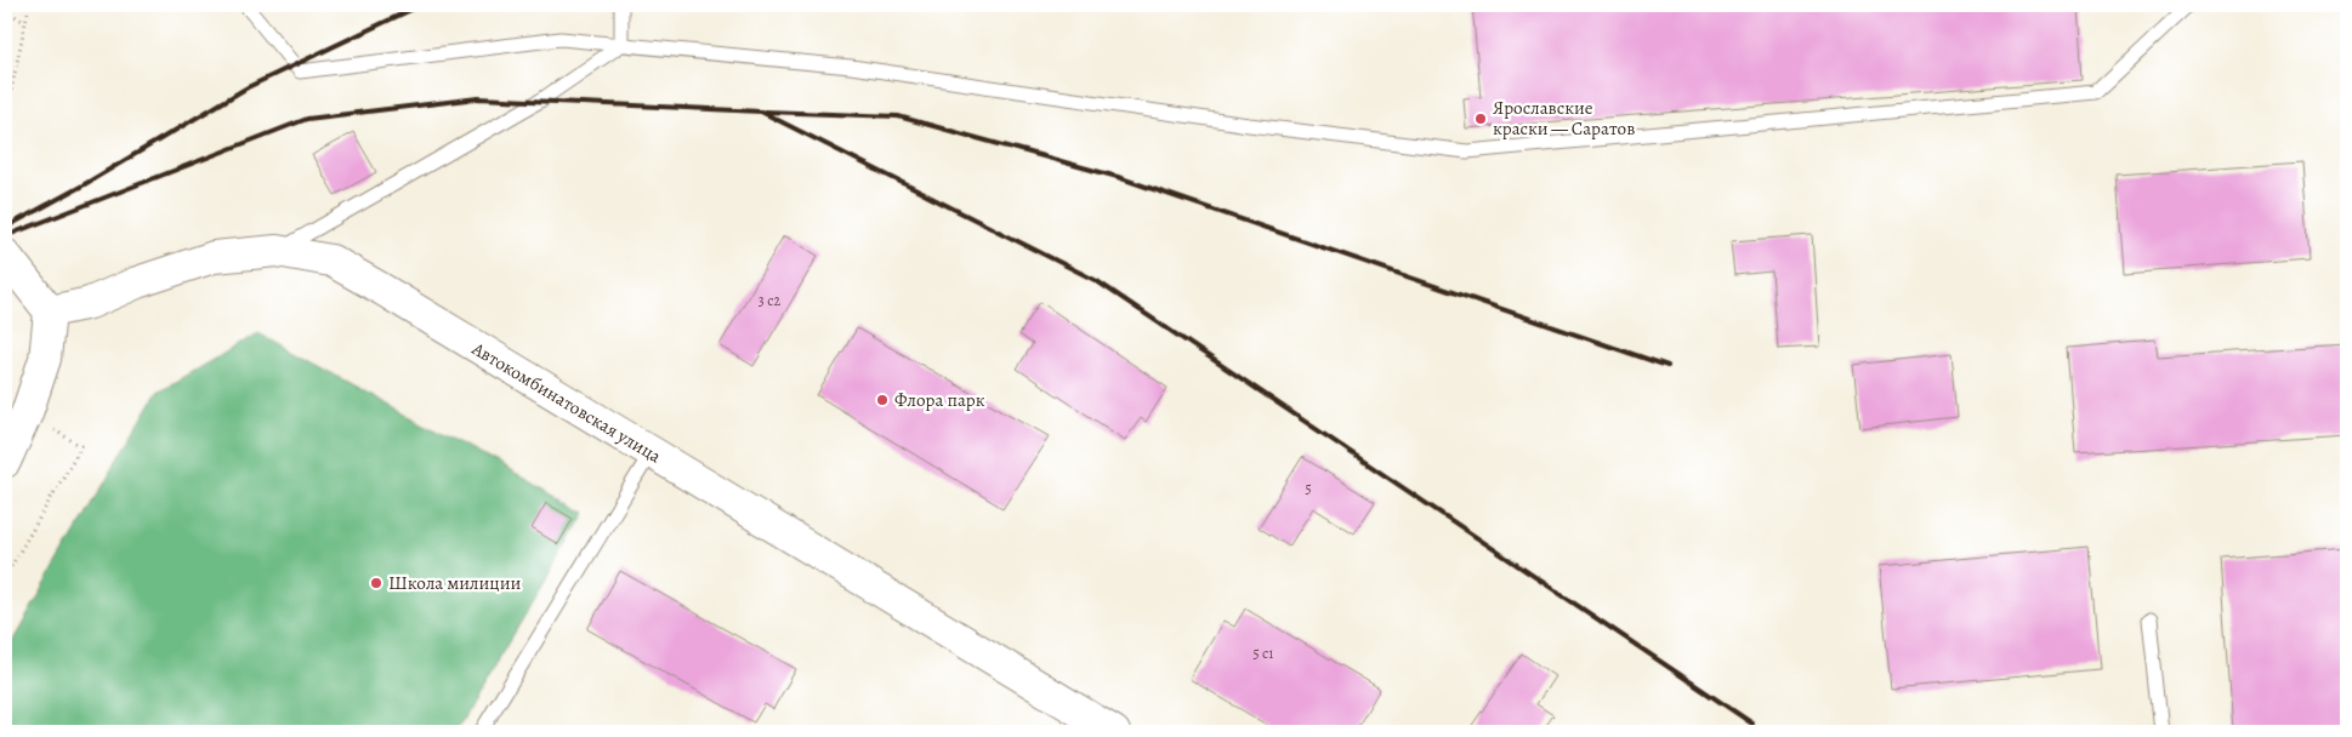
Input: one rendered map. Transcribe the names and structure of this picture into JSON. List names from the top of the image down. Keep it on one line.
{"streets":{"street":["Автокомбинатовская улица"]},"places":["Ярославские краски — Саратов","Флора парк","Школа милиции"],"house_numbers":["3 с2","5","5 с1"]}
